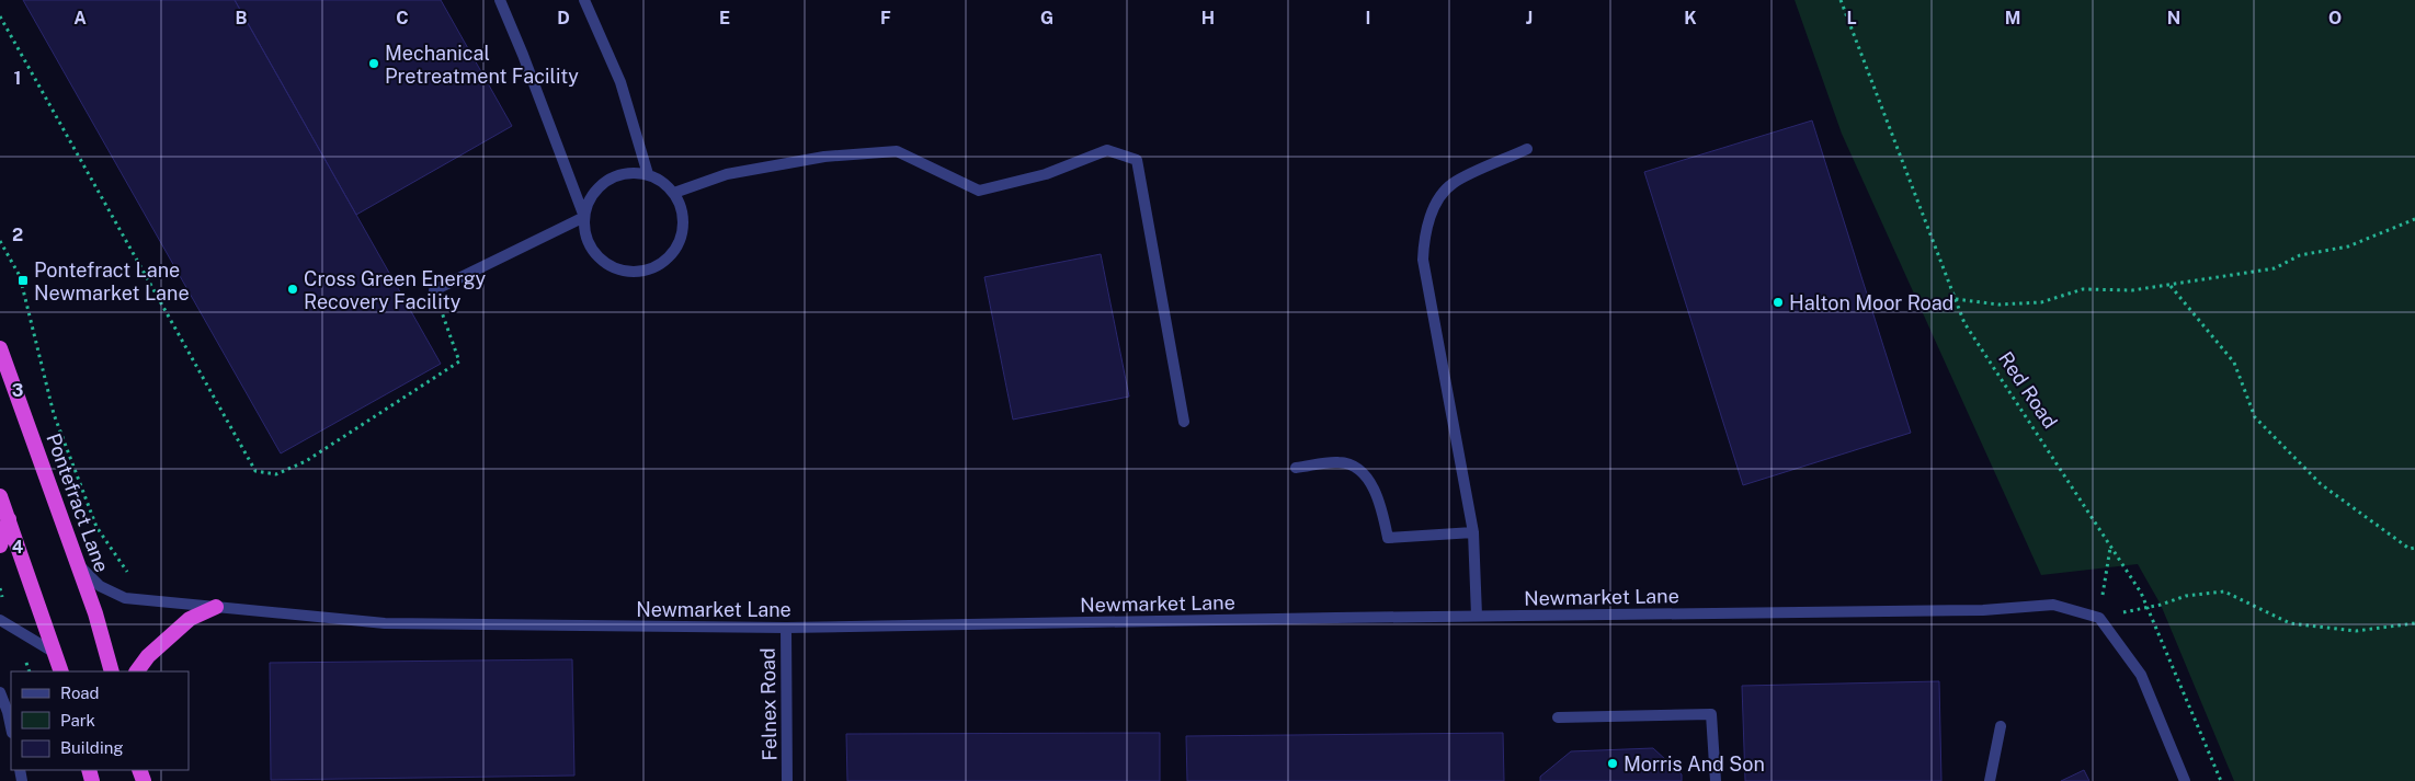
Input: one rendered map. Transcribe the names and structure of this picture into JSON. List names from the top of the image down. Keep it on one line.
{"streets":{"highway":["Pontefract Lane"],"street":["Newmarket Lane","Felnex Road"],"path":["Red Road"]},"crossings":[["Pontefract Lane","Newmarket Lane"],["Newmarket Lane","Felnex Road"]],"places":{"other":["Mechanical Pretreatment Facility","Cross Green Energy Recovery Facility","Halton Moor Road","Morris And Son"],"transit":["Pontefract Lane Newmarket Lane"]},"legend":["Road","Park","Building"],"grid":{"columns":["A","B","C","D","E","F","G","H","I","J","K","L","M","N","O"],"rows":["1","2","3","4"]}}
